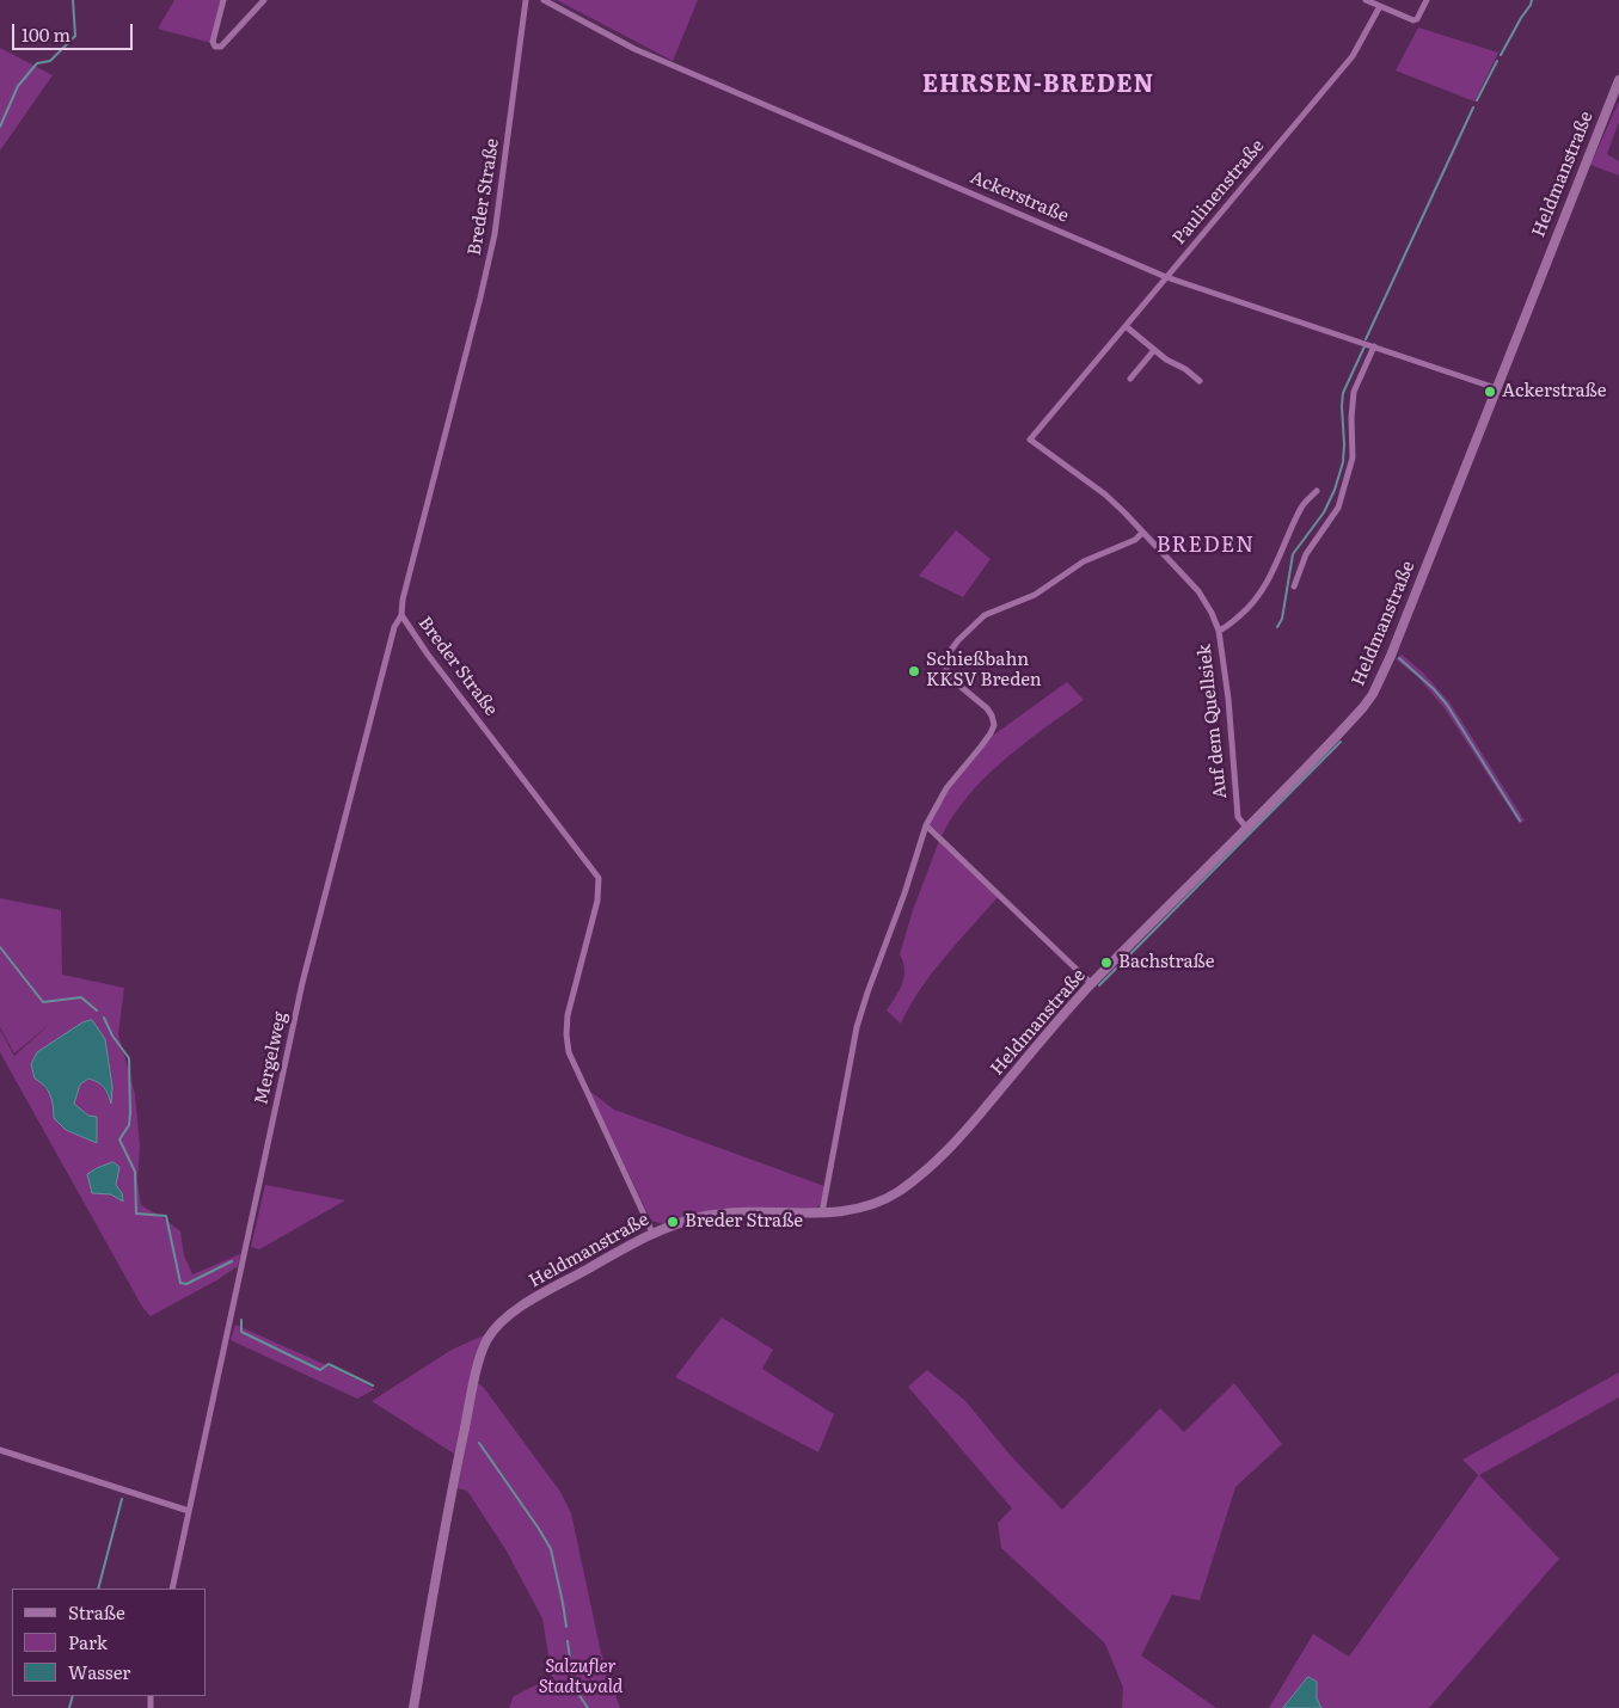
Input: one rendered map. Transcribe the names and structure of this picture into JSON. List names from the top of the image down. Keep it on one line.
{"streets":{"main road":["Heldmanstraße"],"street":["Paulinenstraße","Breder Straße","Ackerstraße","Auf dem Quellsiek","Mergelweg"]},"crossings":[["Heldmanstraße","Breder Straße"],["Heldmanstraße","Ackerstraße"],["Heldmanstraße","Auf dem Quellsiek"],["Paulinenstraße","Ackerstraße"],["Paulinenstraße","Auf dem Quellsiek"],["Breder Straße","Mergelweg"]],"districts":["EHRSEN-BREDEN","BREDEN"],"parks":["Salzufler Stadtwald"],"places":["Ackerstraße","Schießbahn KKSV Breden","Bachstraße","Breder Straße"],"legend":["Straße","Park","Wasser"],"scale_bar":"100 m"}
